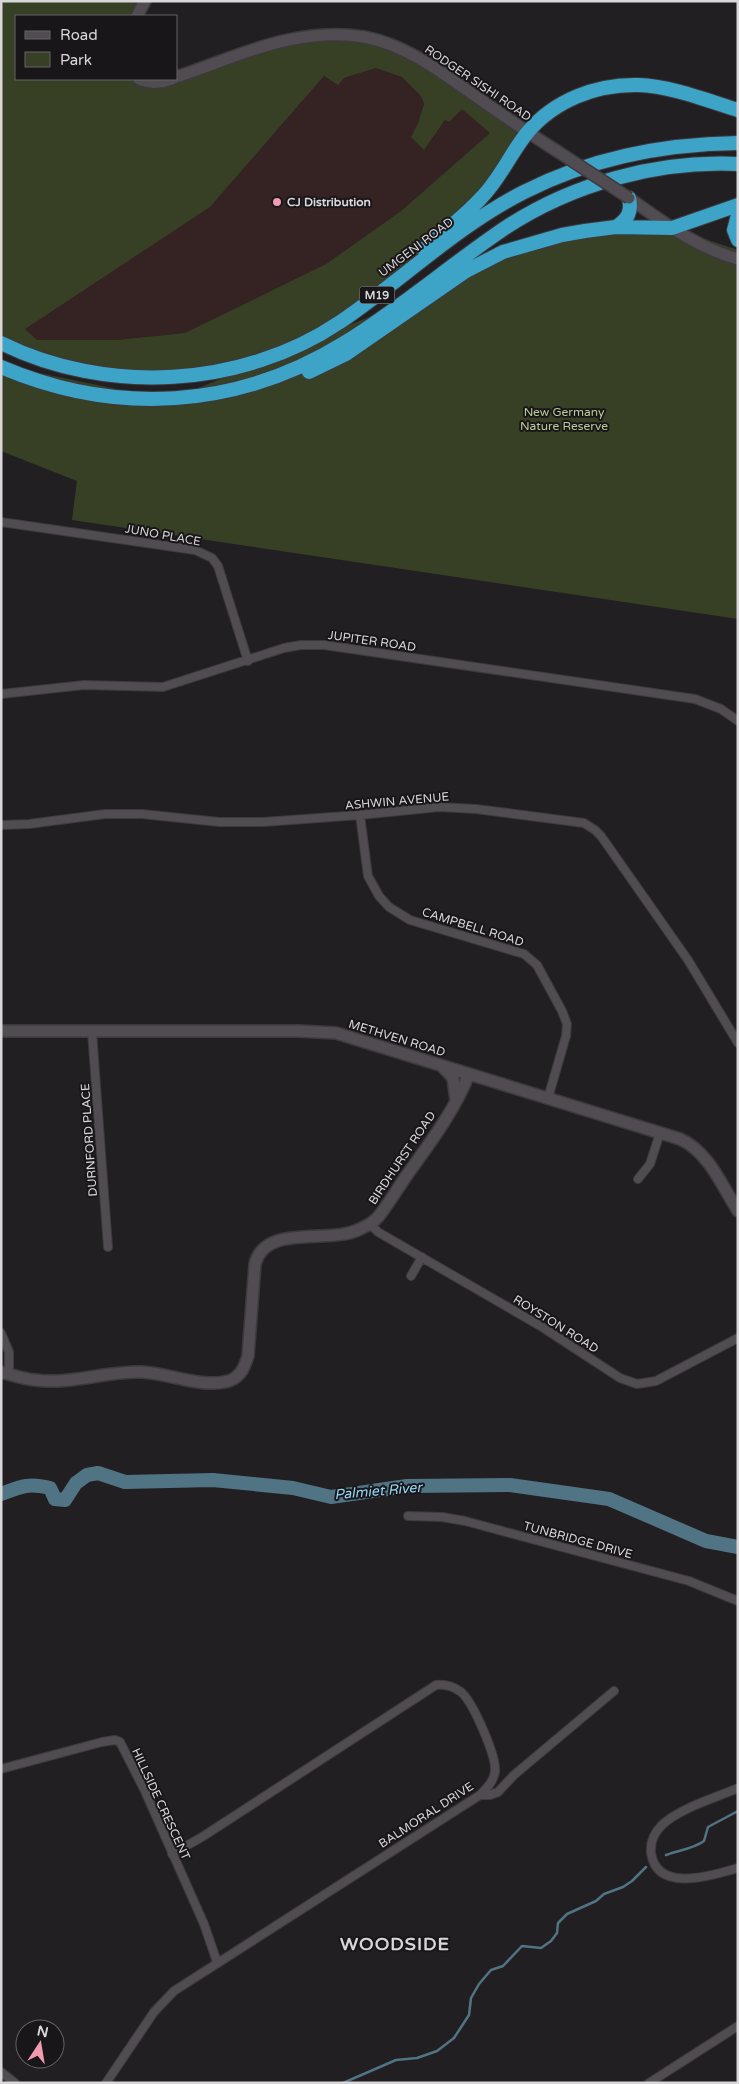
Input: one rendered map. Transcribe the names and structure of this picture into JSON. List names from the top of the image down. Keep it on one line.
{"streets":{"highway":["UMGENI ROAD","M19"],"street":["RODGER SISHI ROAD","JUNO PLACE","JUPITER ROAD","ASHWIN AVENUE","CAMPBELL ROAD","METHVEN ROAD","DURNFORD PLACE","BIRDHURST ROAD","ROYSTON ROAD","TUNBRIDGE DRIVE","HILLSIDE CRESCENT","BALMORAL DRIVE"]},"crossings":[["JUNO PLACE","JUPITER ROAD"],["ASHWIN AVENUE","CAMPBELL ROAD"],["CAMPBELL ROAD","METHVEN ROAD"],["METHVEN ROAD","DURNFORD PLACE"],["METHVEN ROAD","BIRDHURST ROAD"],["BIRDHURST ROAD","ROYSTON ROAD"],["HILLSIDE CRESCENT","BALMORAL DRIVE"]],"districts":["WOODSIDE"],"water":["Palmiet River"],"parks":["New Germany Nature Reserve"],"places":["CJ Distribution"],"legend":["Road","Park"],"north":"top"}
